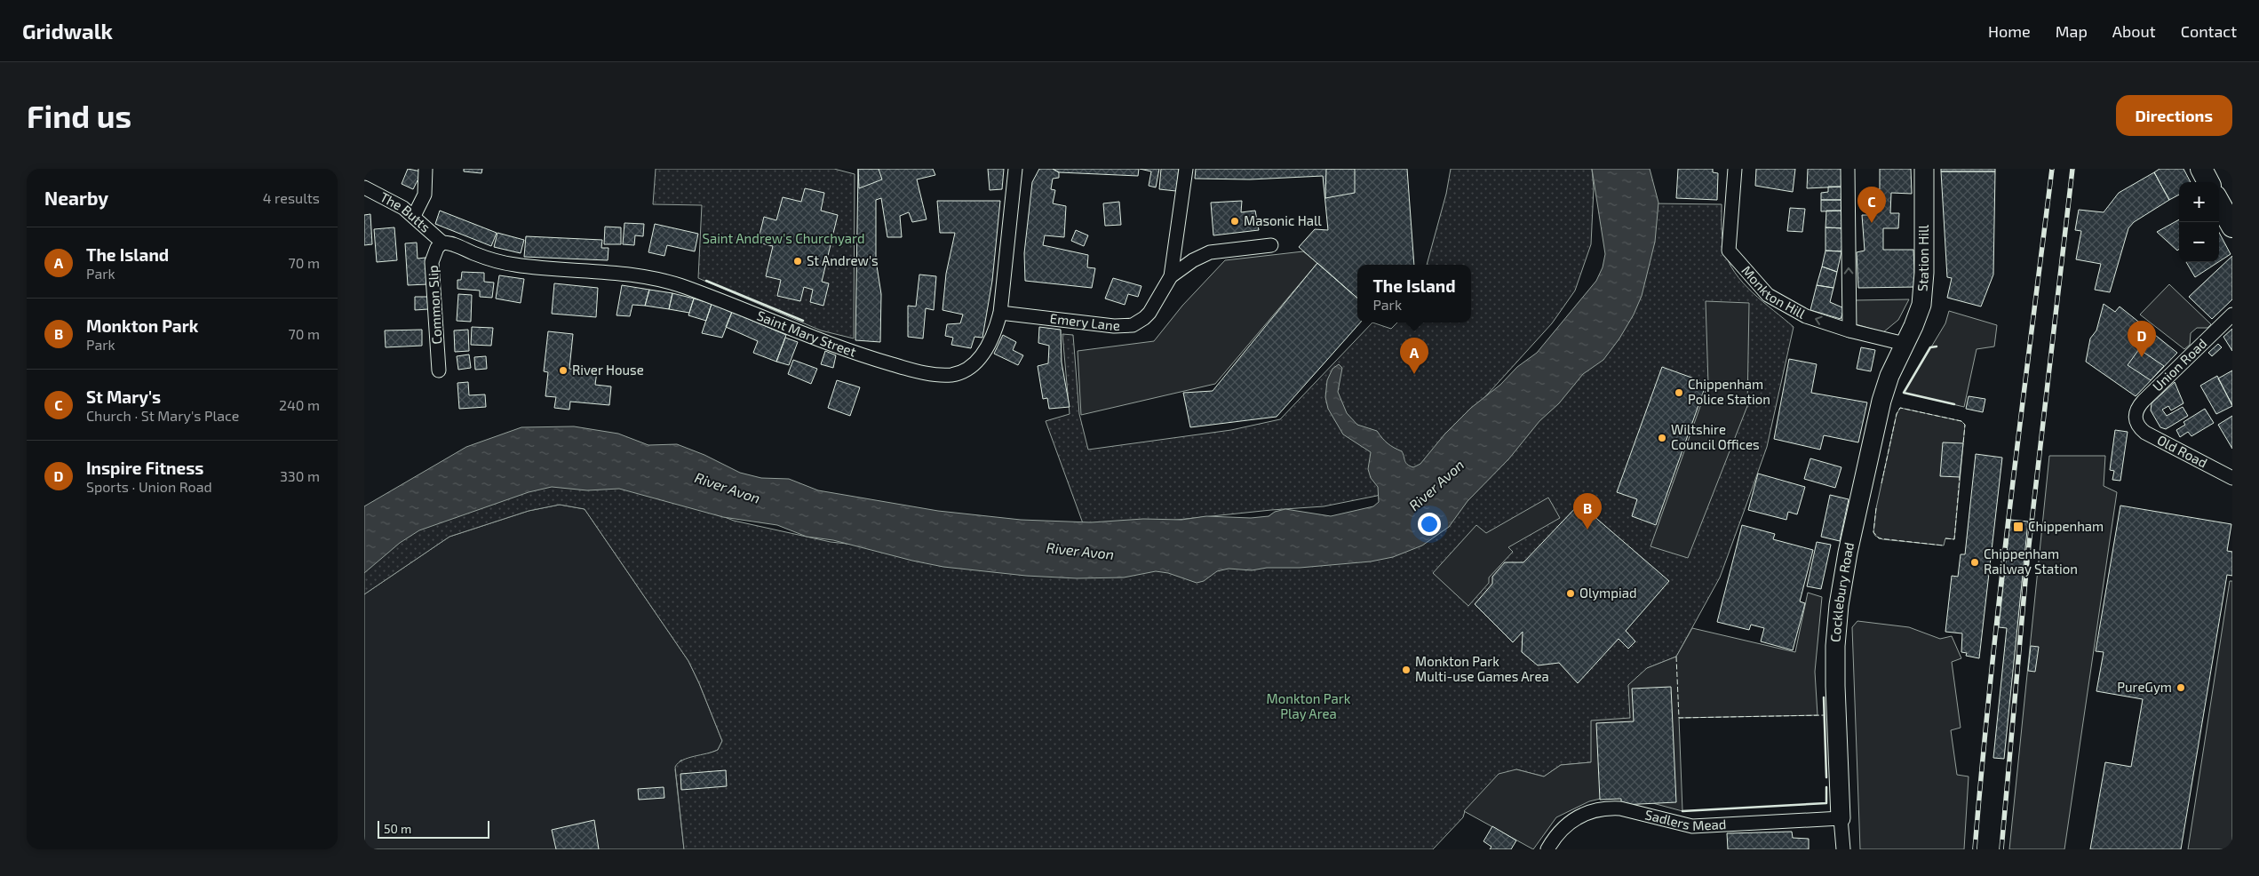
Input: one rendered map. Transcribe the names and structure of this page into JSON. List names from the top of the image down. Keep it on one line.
{"streets":{"street":["The Butts","Station Hill","Monkton Hill","Common Slip","Emery Lane","Saint Mary Street","Union Road","Old Road","Cocklebury Road","Sadlers Mead"]},"crossings":[["The Butts","Common Slip"],["The Butts","Saint Mary Street"],["Station Hill","Monkton Hill"],["Station Hill","Cocklebury Road"],["Monkton Hill","Cocklebury Road"],["Common Slip","Saint Mary Street"],["Emery Lane","Saint Mary Street"],["Union Road","Old Road"],["Cocklebury Road","Sadlers Mead"]],"one_way":["Monkton Hill"],"water":["River Avon"],"parks":["Saint Andrew's Churchyard","Monkton Park Play Area"],"places":{"other":["Masonic Hall","St Andrew's","River House","Chippenham Police Station","Wiltshire Council Offices","Chippenham Railway Station","Olympiad","Monkton Park Multi-use Games Area","PureGym"],"transit":["Chippenham"]},"scale_bar":"50 m","page":{"header":"Gridwalk","nav":["Home","Map","About","Contact"],"buttons":"Directions","title":"Find us","heading":["Nearby","4 results"],"map_buttons":["+","−"],"pins":["C","D","A","B"],"list":[{"mark":"A","name":"The Island","note":"Park","value":"70 m"},{"mark":"B","name":"Monkton Park","note":"Park","value":"70 m"},{"mark":"C","name":"St Mary's","note":"Church · St Mary's Place","value":"240 m"},{"mark":"D","name":"Inspire Fitness","note":"Sports · Union Road","value":"330 m"}],"popup":["The Island","Park"],"scale":"50 m"}}
